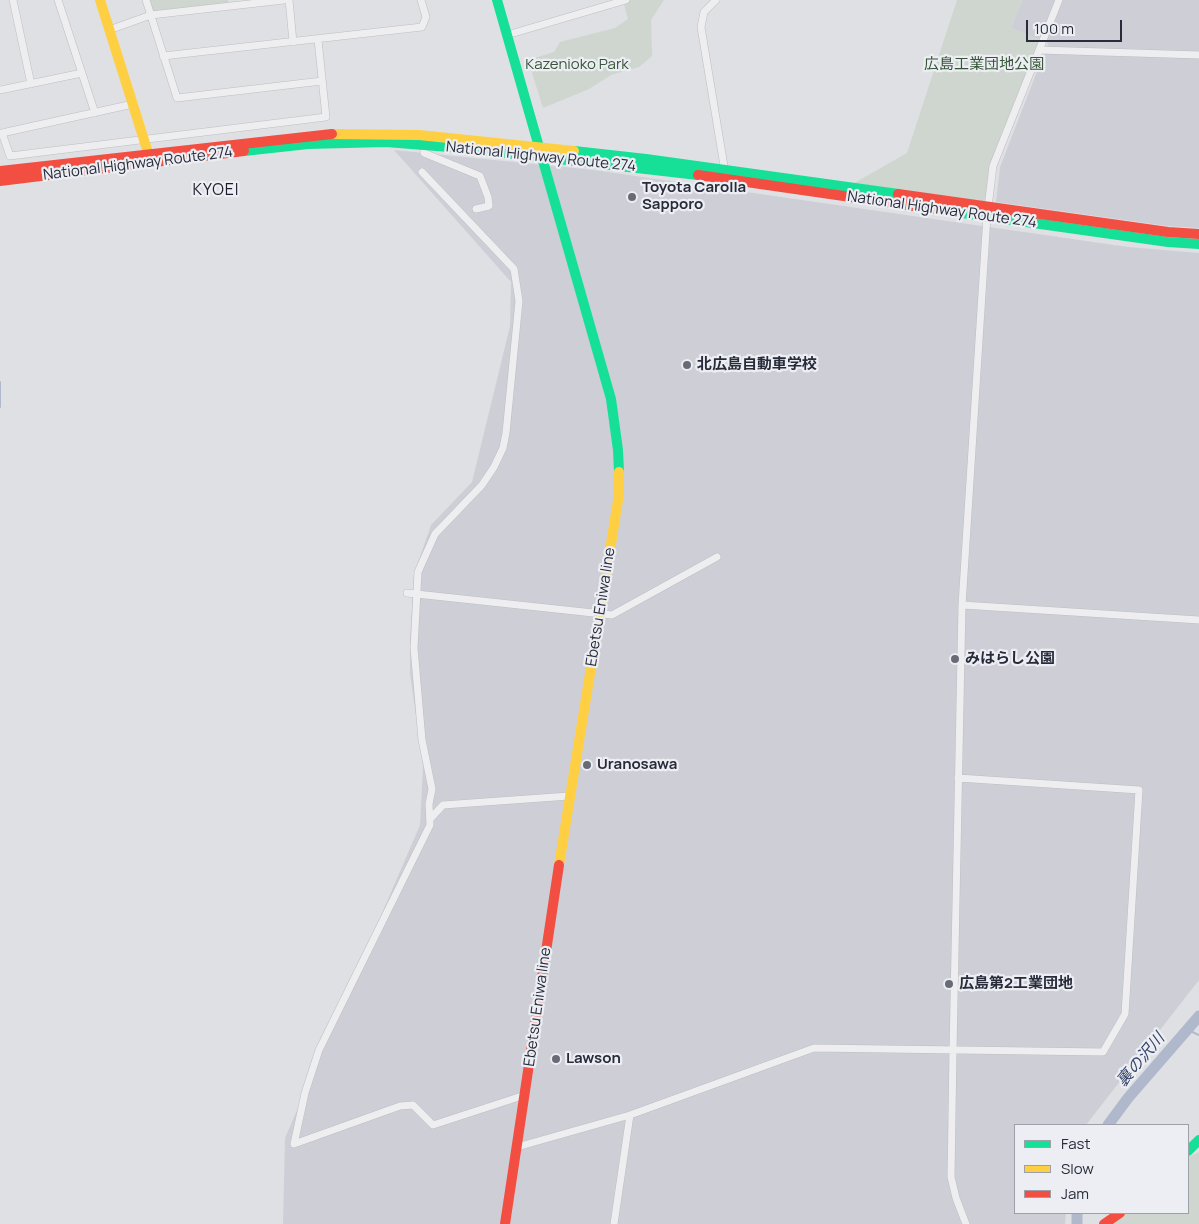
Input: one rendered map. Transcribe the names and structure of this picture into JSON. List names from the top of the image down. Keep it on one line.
{"streets":{"main road":["National Highway Route 274","Ebetsu Eniwa line"]},"crossings":[["National Highway Route 274","Ebetsu Eniwa line"]],"districts":["KYOEI"],"water":["裏の沢川"],"parks":["Kazenioko Park","広島工業団地公園"],"places":["Toyota Carolla Sapporo","北広島自動車学校","みはらし公園","Uranosawa","広島第2工業団地","Lawson"],"legend":["Fast","Slow","Jam"],"scale_bar":"100 m"}
